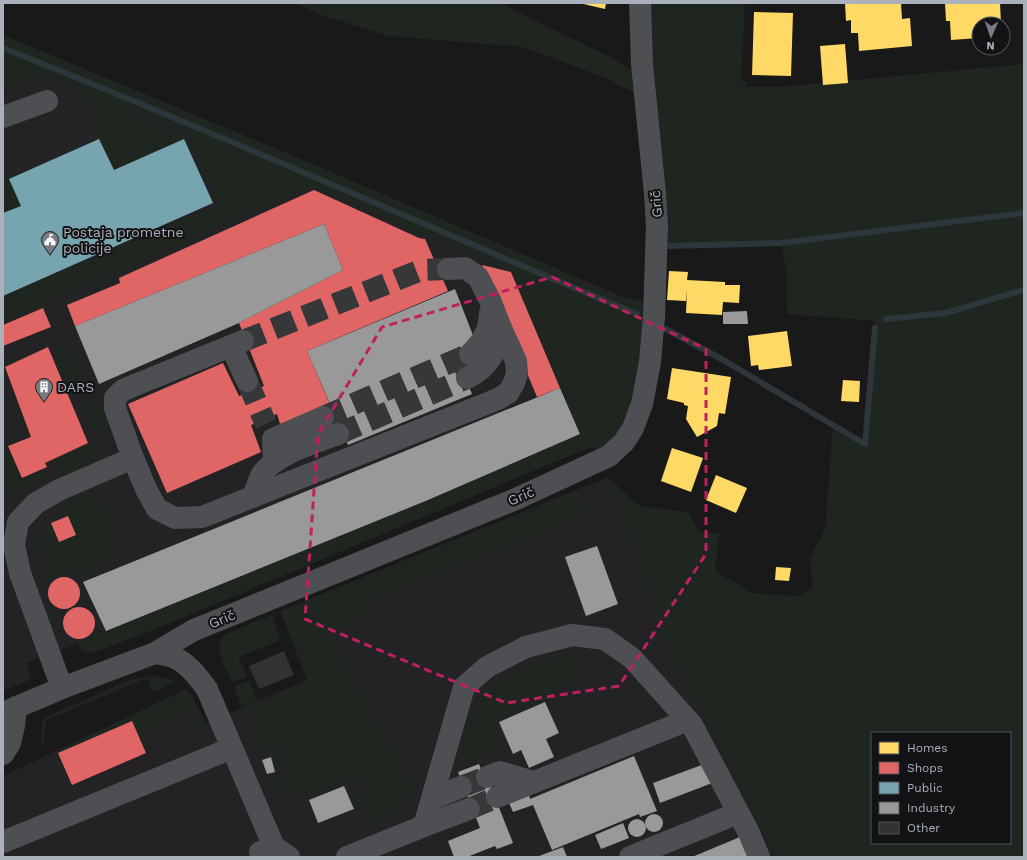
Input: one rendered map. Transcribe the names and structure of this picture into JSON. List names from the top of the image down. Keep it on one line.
{"streets":{"street":["Grič"]},"places":{"public building":["Postaja prometne policije"],"building":["DARS"]},"legend":["Homes","Shops","Public","Industry","Other"],"north":"bottom"}
